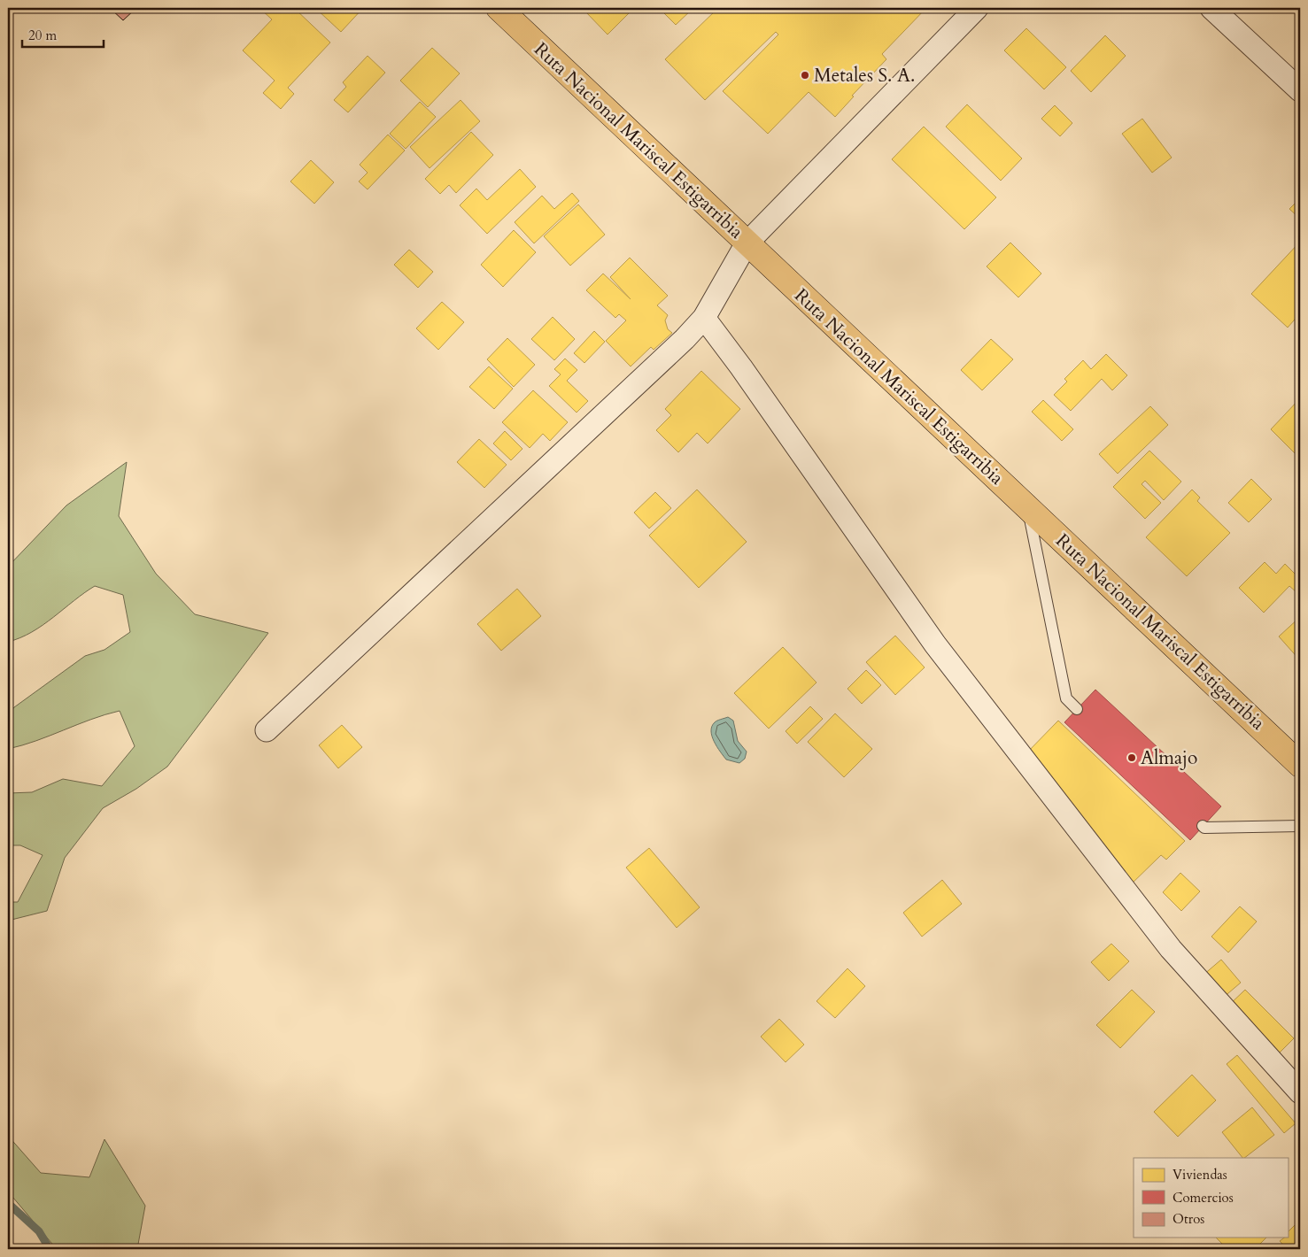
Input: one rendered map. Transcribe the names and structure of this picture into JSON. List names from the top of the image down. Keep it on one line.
{"streets":{"main road":["Ruta Nacional Mariscal Estigarribia"]},"places":["Metales S. A.","Almajo"],"legend":["Viviendas","Comercios","Otros"],"scale_bar":"20 m"}
